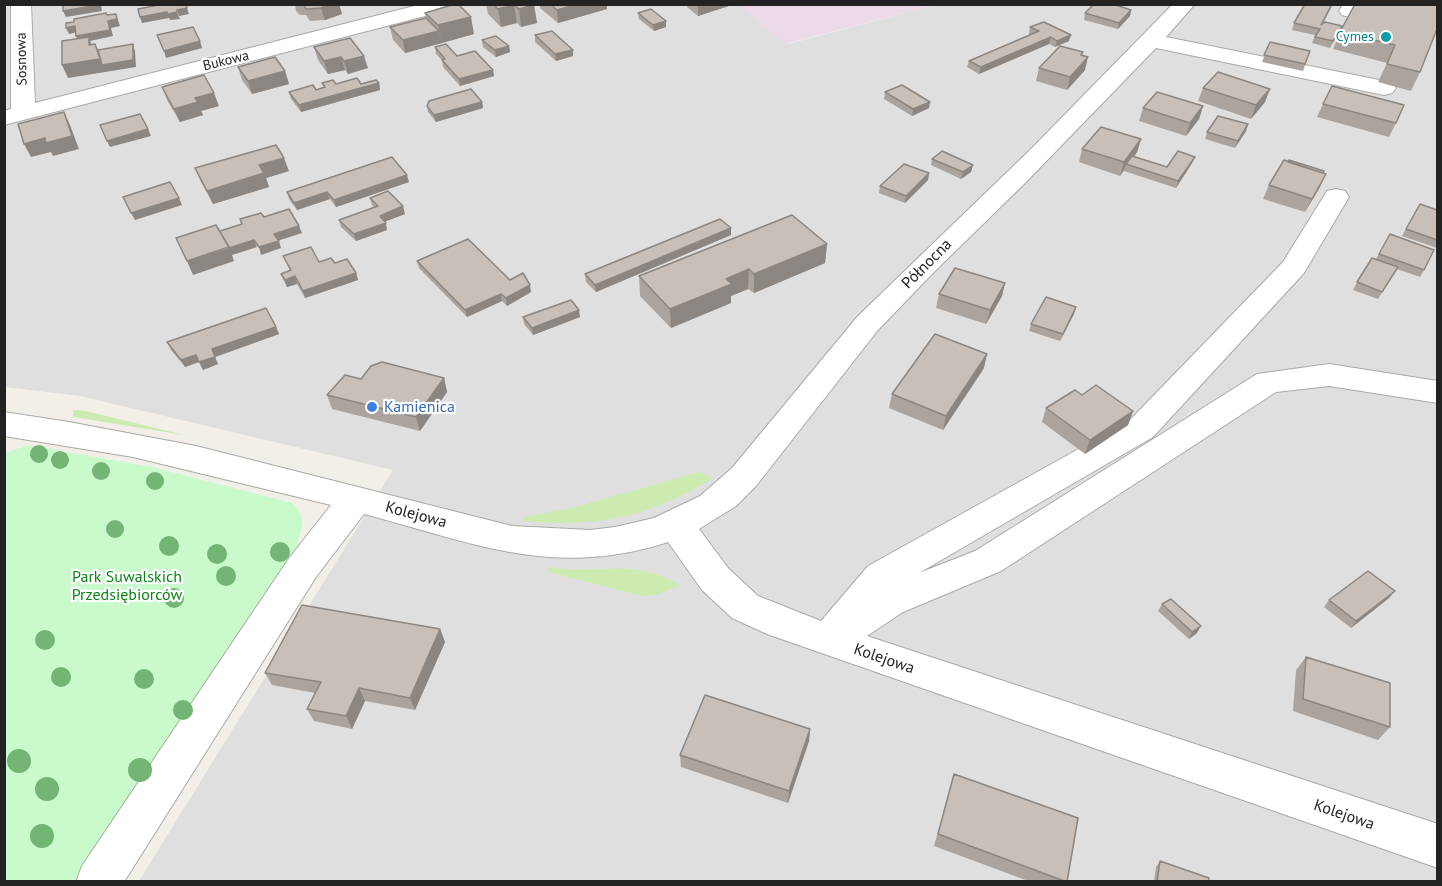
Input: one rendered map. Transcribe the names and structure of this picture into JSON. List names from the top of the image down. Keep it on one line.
{"streets":{"street":["Sosnowa","Bukowa","Północna","Kolejowa"]},"crossings":[["Sosnowa","Bukowa"],["Północna","Kolejowa"]],"parks":["Park Suwalskich Przedsiębiorców"],"places":["Cymes","Kamienica"]}
